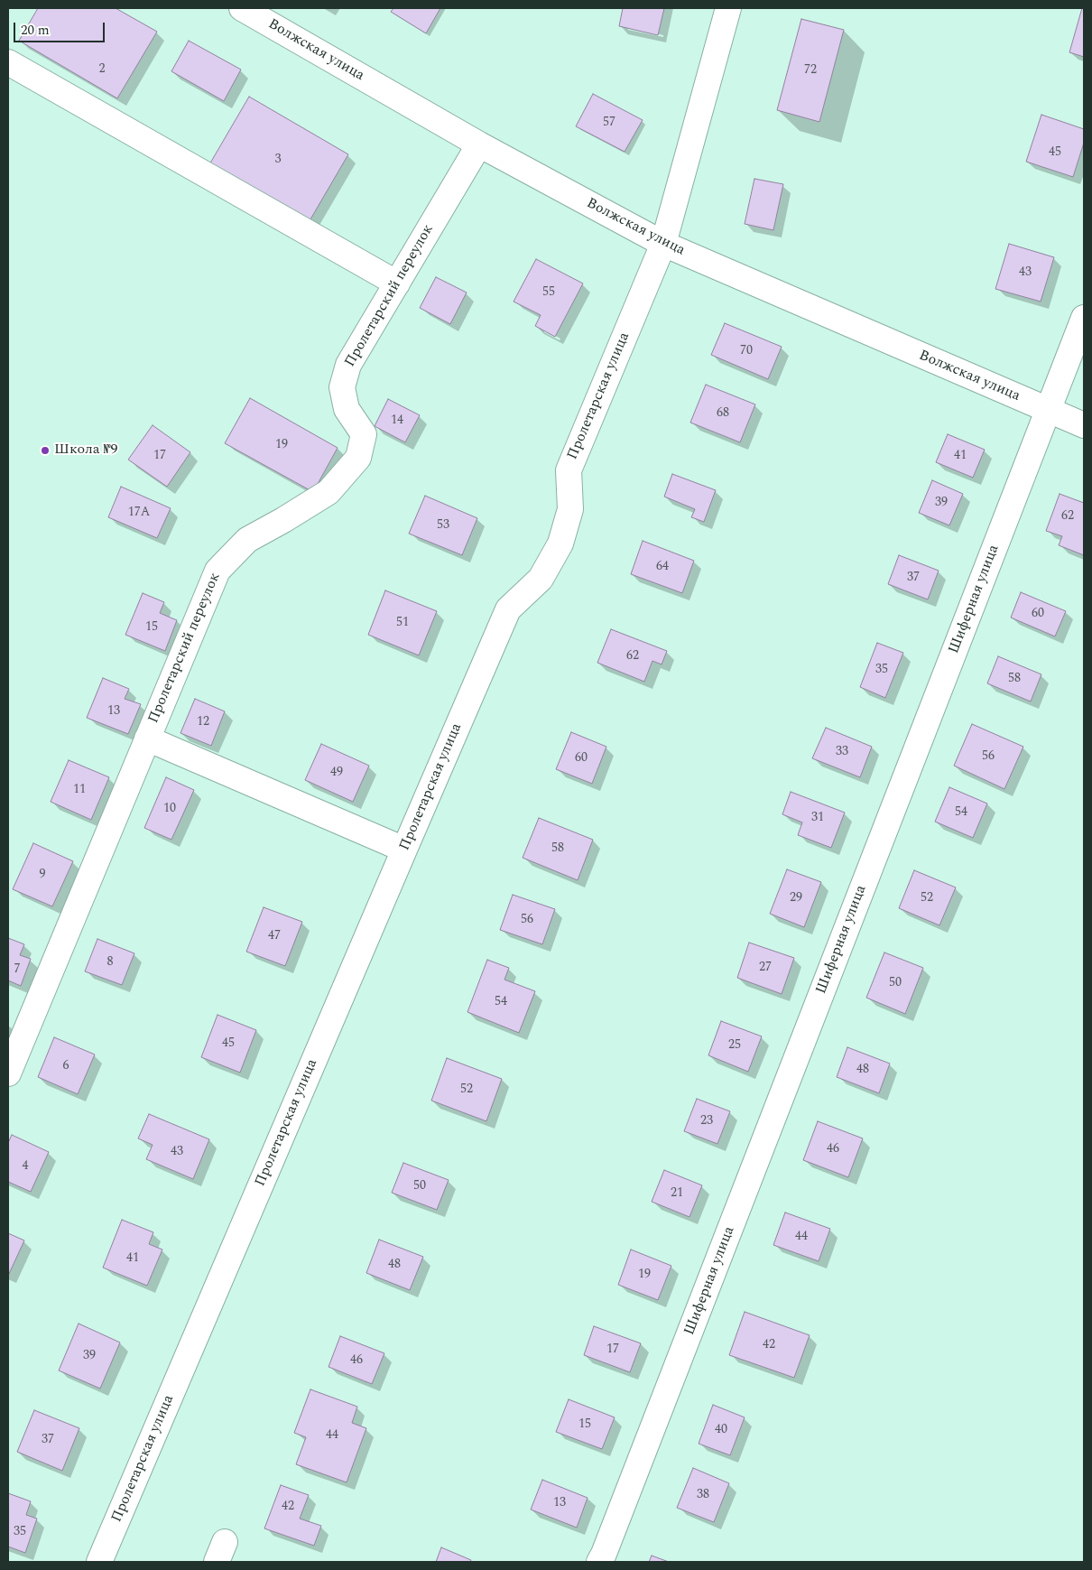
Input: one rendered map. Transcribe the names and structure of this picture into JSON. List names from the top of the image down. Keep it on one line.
{"streets":{"street":["Волжская улица","Пролетарский переулок","Пролетарская улица","Шиферная улица"]},"crossings":[["Волжская улица","Пролетарский переулок"],["Волжская улица","Пролетарская улица"],["Волжская улица","Шиферная улица"]],"places":["Школа №9"],"house_numbers":["2","72","57","45","3","43","55","70","68","14","19","17","41","39","17А","62","53","64","37","60","51","15","62","35","58","13","12","33","56","60","49","11","10","54","31","58","9","29","52","56","47","8","27","7","50","54","45","25","6","48","52","23","46","43","4","50","21","44","41","48","19","42","17","39","46","15","40","44","37","38","13","42","35"],"scale_bar":"20 m"}
